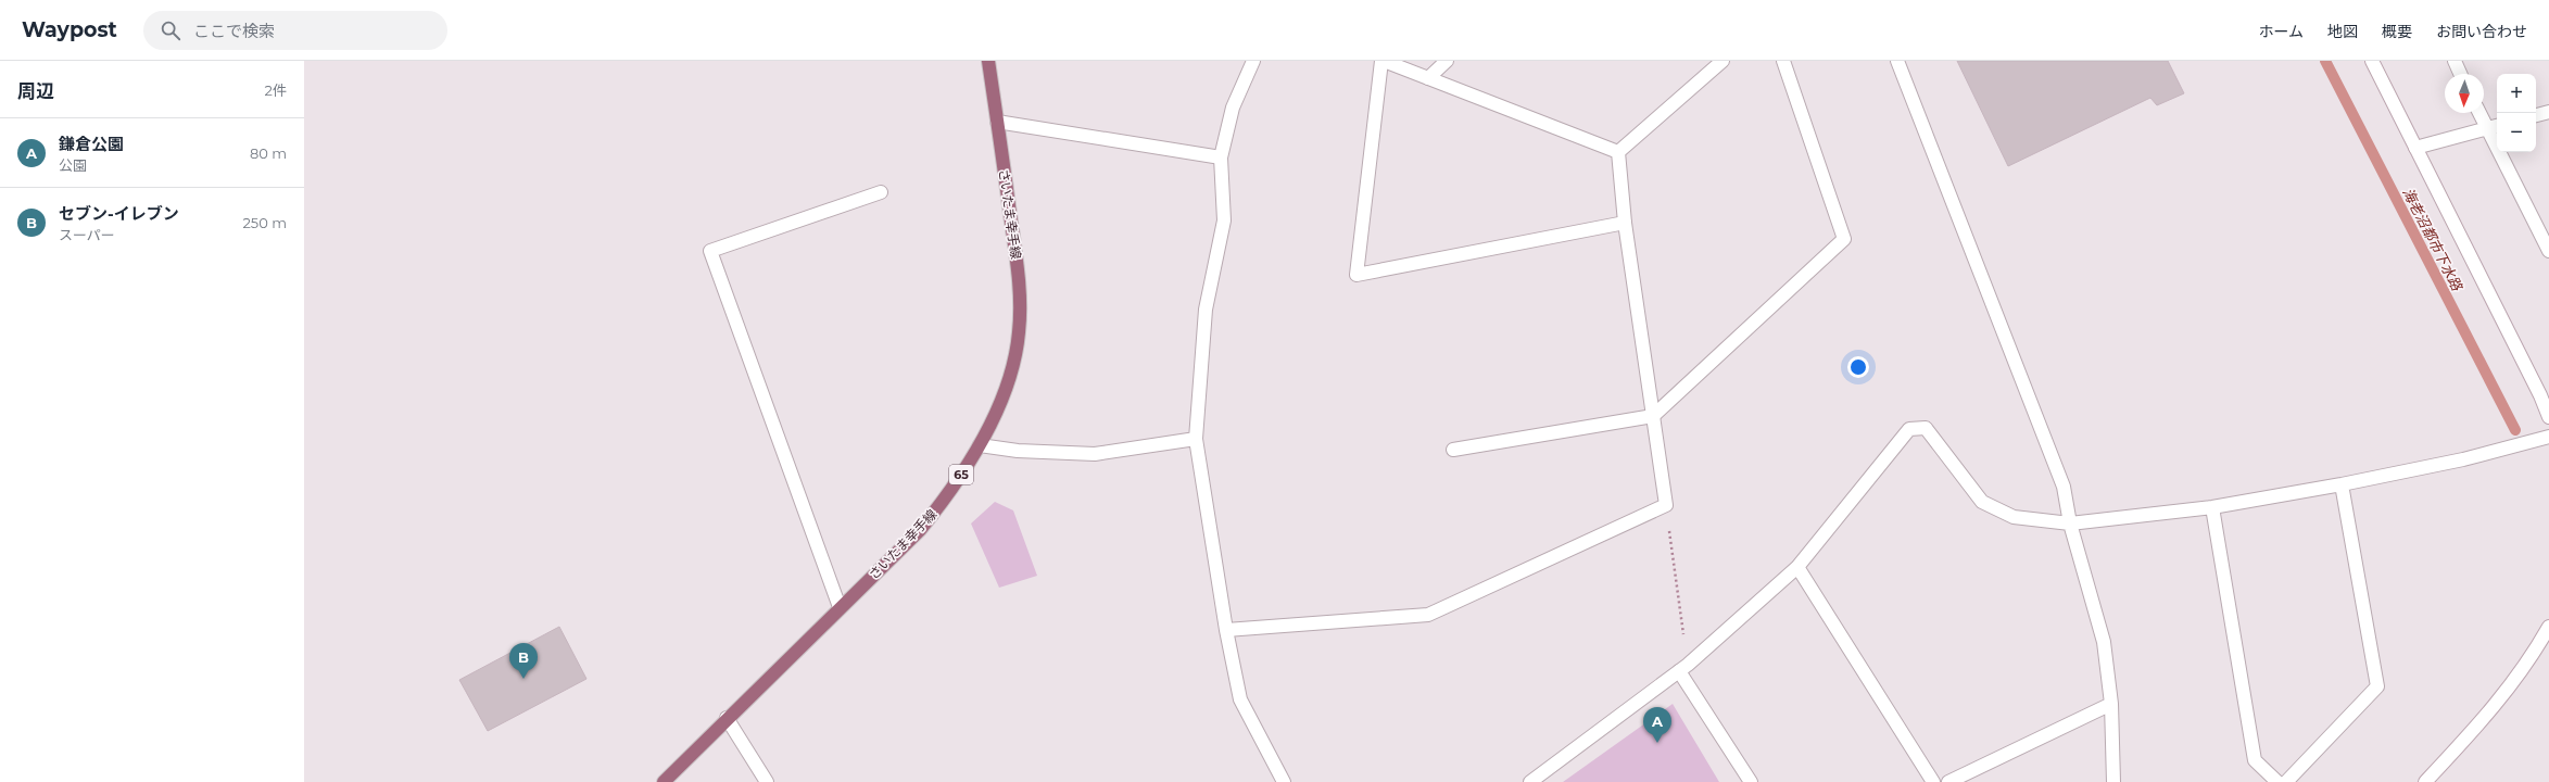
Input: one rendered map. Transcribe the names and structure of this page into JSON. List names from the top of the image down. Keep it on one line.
{"streets":{"main road":["さいたま幸手線","65"]},"water":["海老沼都市下水路"],"north":"bottom","page":{"header":"Waypost","search":"ここで検索","nav":["ホーム","地図","概要","お問い合わせ"],"heading":["周辺","2件"],"map_buttons":["+","−"],"list":[{"mark":"A","name":"鎌倉公園","note":"公園","value":"80 m"},{"mark":"B","name":"セブン-イレブン","note":"スーパー","value":"250 m"}],"pins":["B","A"]}}
